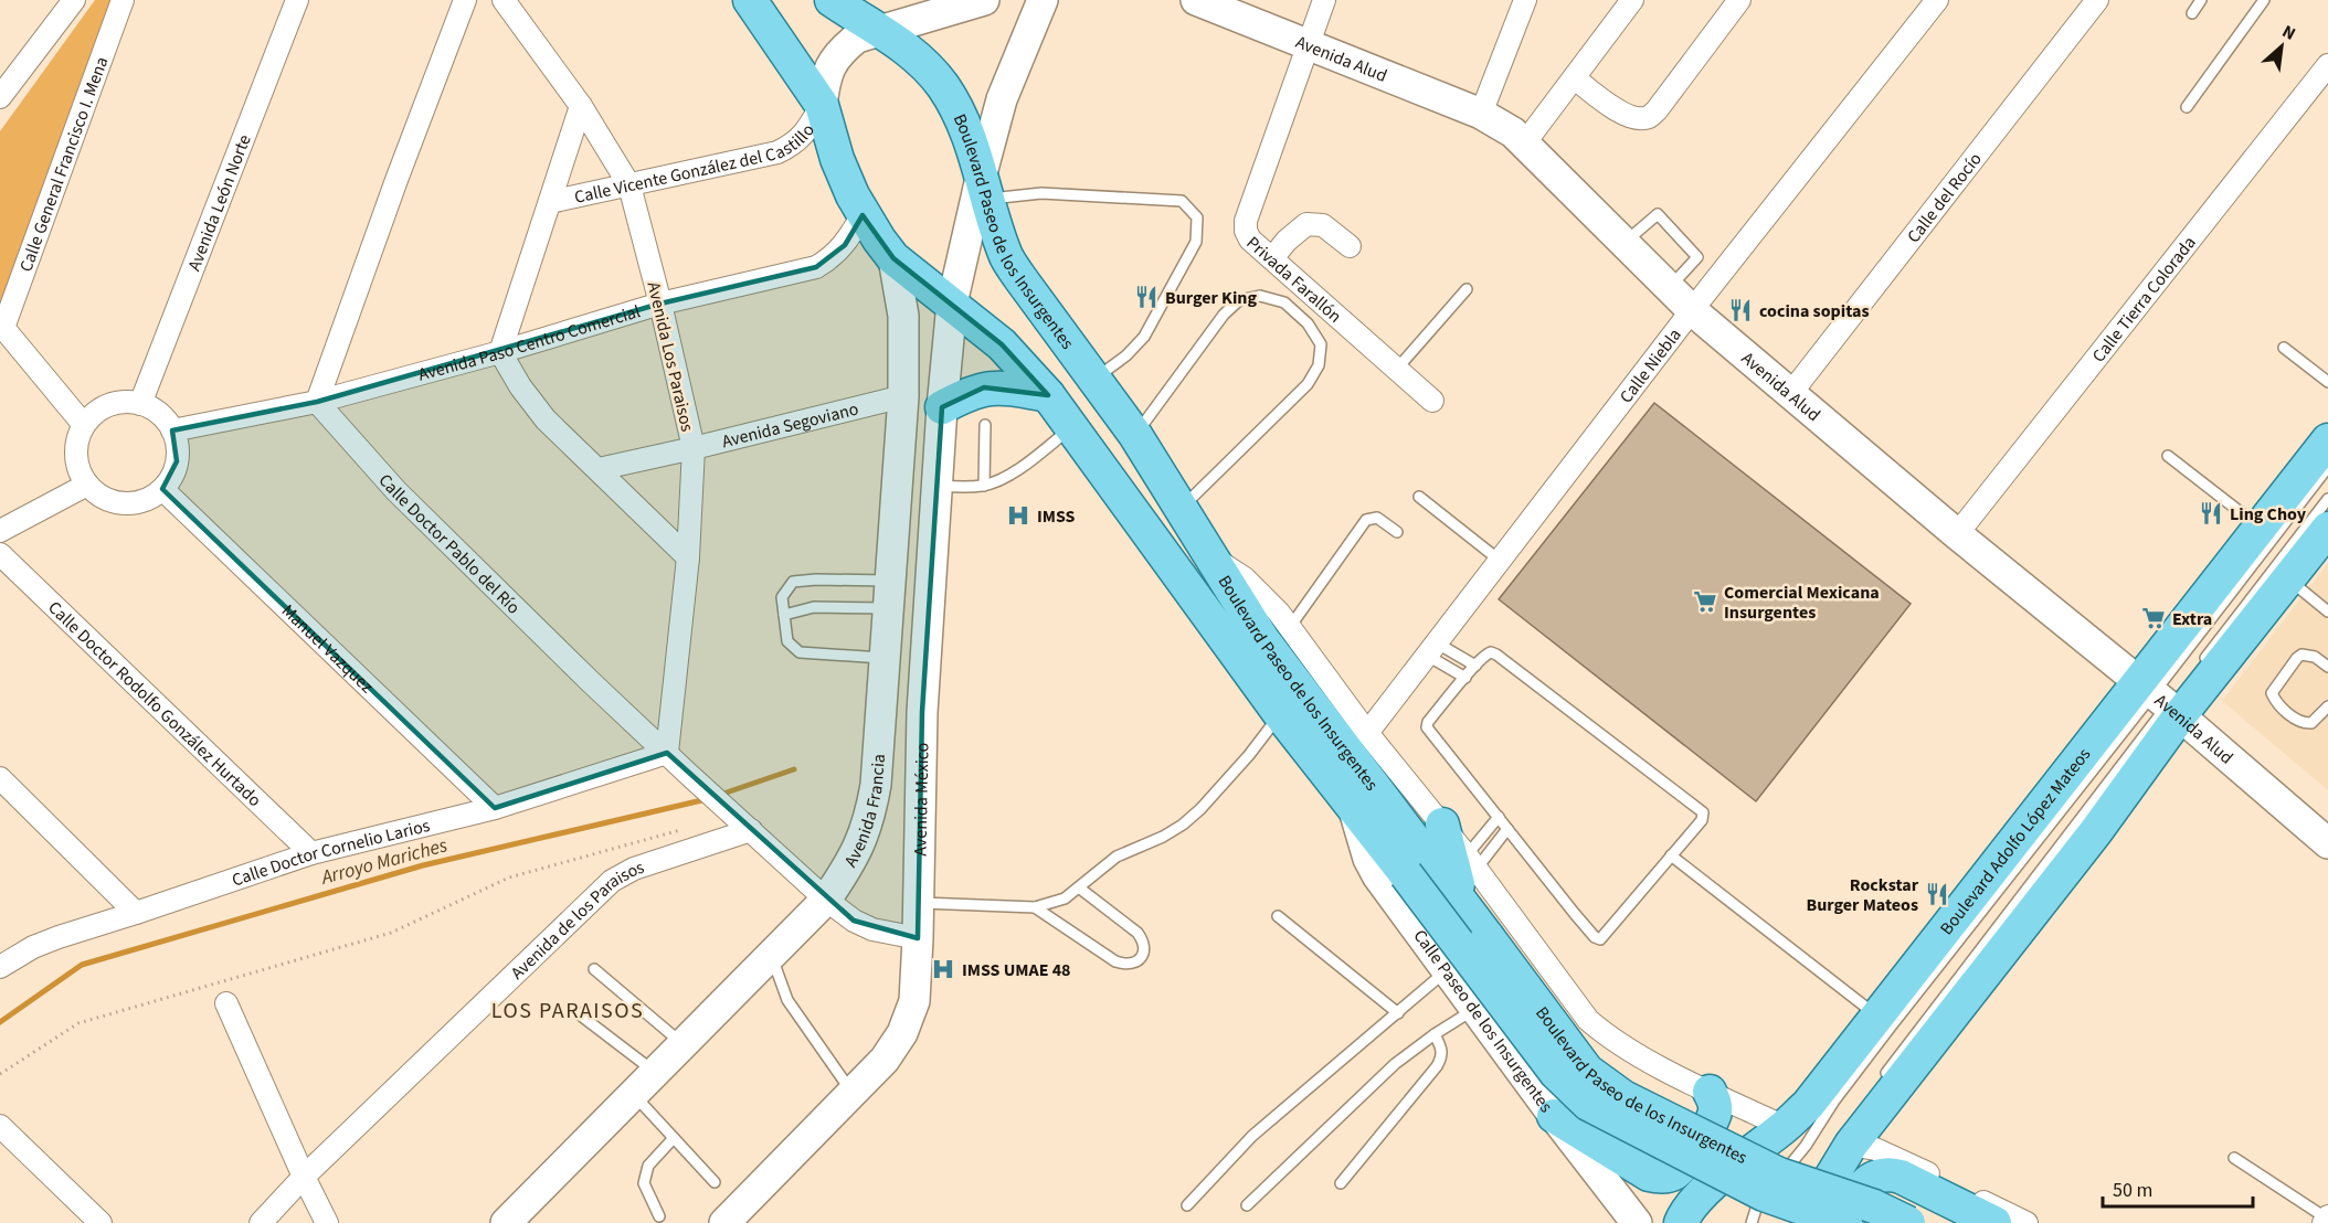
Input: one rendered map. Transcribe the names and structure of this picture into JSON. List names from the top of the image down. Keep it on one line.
{"streets":{"main road":["Boulevard Paseo de los Insurgentes","Boulevard Adolfo López Mateos"],"street":["Avenida Alud","Calle Vicente González del Castillo","Calle General Francisco I. Mena","Calle del Rocío","Avenida León Norte","Privada Farallón","Calle Tierra Colorada","Avenida Paso Centro Comercial","Avenida Los Paraisos","Calle Niebla","Avenida Segoviano","Calle Doctor Pablo del Río","Manuel Vazquez","Calle Doctor Rodolfo González Hurtado","Avenida México","Avenida Francia","Calle Doctor Cornelio Larios","Avenida de los Paraisos","Calle Paseo de los Insurgentes"]},"crossings":[["Avenida Alud","Calle del Rocío"],["Avenida Alud","Privada Farallón"],["Avenida Alud","Calle Tierra Colorada"],["Avenida Alud","Calle Niebla"],["Avenida Alud","Boulevard Adolfo López Mateos"],["Calle Vicente González del Castillo","Boulevard Paseo de los Insurgentes"],["Calle Vicente González del Castillo","Avenida Los Paraisos"],["Avenida León Norte","Avenida Paso Centro Comercial"],["Avenida León Norte","Manuel Vazquez"],["Boulevard Paseo de los Insurgentes","Avenida Paso Centro Comercial"],["Boulevard Paseo de los Insurgentes","Avenida México"],["Boulevard Paseo de los Insurgentes","Avenida Francia"],["Boulevard Paseo de los Insurgentes","Calle Paseo de los Insurgentes"],["Avenida Paso Centro Comercial","Avenida Los Paraisos"],["Avenida Paso Centro Comercial","Calle Doctor Pablo del Río"],["Avenida Paso Centro Comercial","Manuel Vazquez"],["Avenida Los Paraisos","Avenida Segoviano"],["Avenida Los Paraisos","Calle Doctor Pablo del Río"],["Avenida Los Paraisos","Calle Doctor Cornelio Larios"],["Avenida Segoviano","Avenida Francia"],["Calle Doctor Pablo del Río","Avenida México"],["Calle Doctor Pablo del Río","Avenida Francia"],["Calle Doctor Pablo del Río","Calle Doctor Cornelio Larios"],["Calle Doctor Pablo del Río","Avenida de los Paraisos"],["Manuel Vazquez","Calle Doctor Cornelio Larios"],["Calle Doctor Rodolfo González Hurtado","Calle Doctor Cornelio Larios"]],"districts":["LOS PARAISOS"],"water":["Arroyo Mariches"],"places":{"restaurant":["Burger King","cocina sopitas","Ling Choy","Rockstar Burger Mateos"],"hospital":["IMSS","IMSS UMAE 48"],"supermarket":["Comercial Mexicana Insurgentes","Extra"]},"scale_bar":"50 m","north":"top right"}
